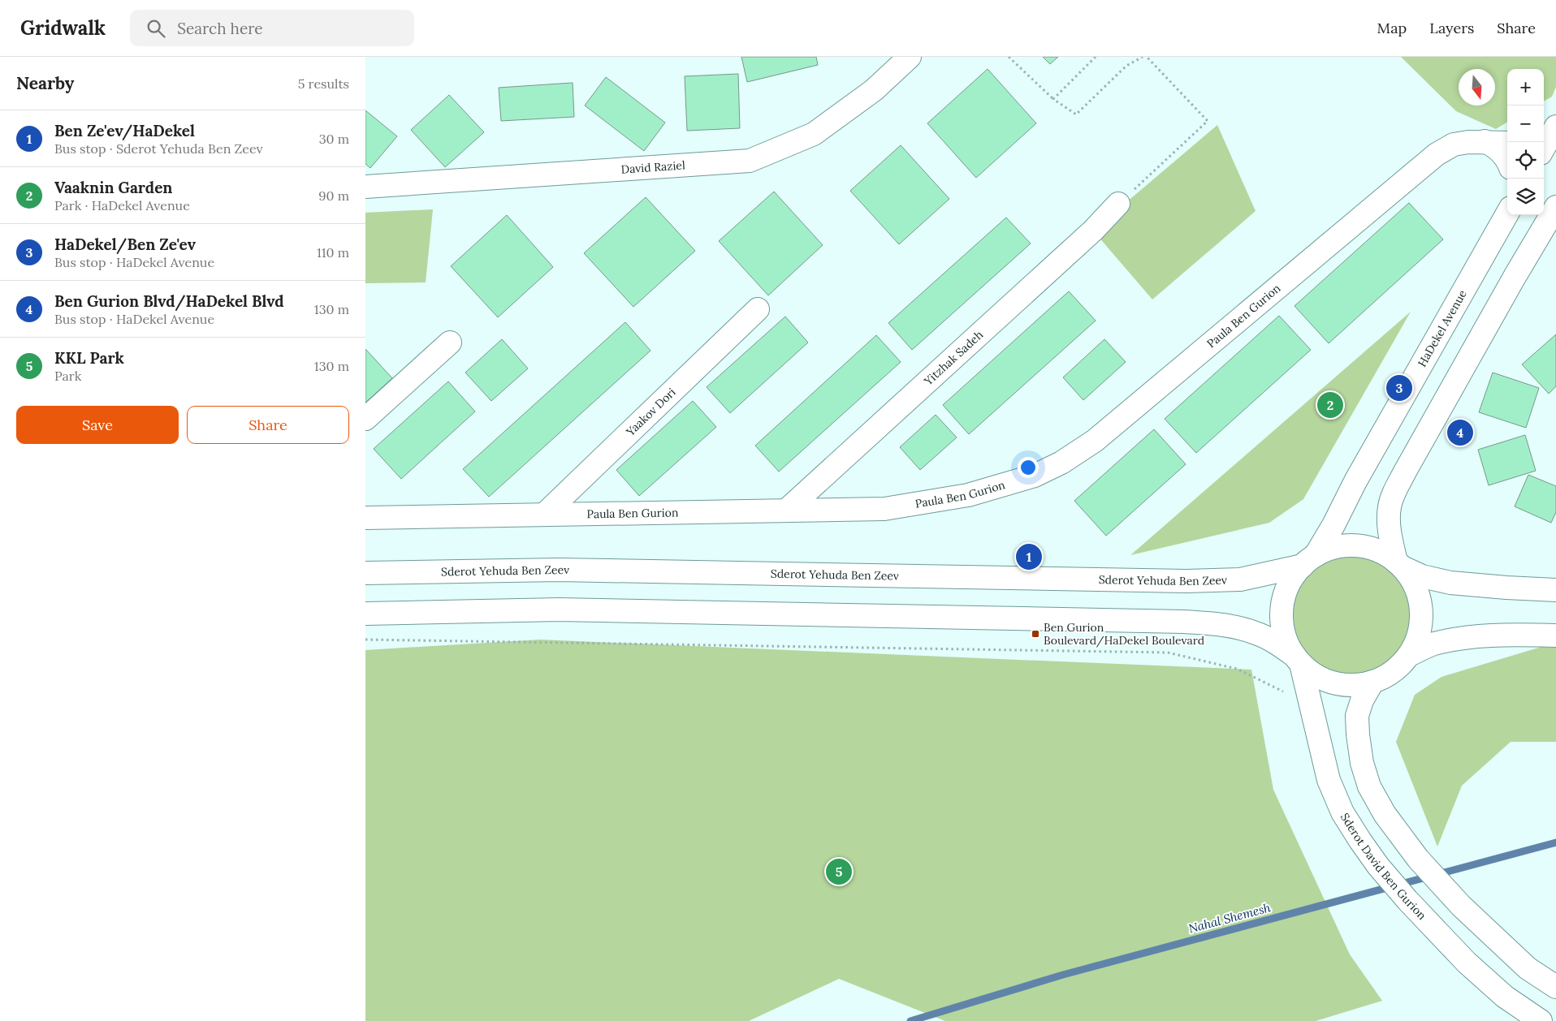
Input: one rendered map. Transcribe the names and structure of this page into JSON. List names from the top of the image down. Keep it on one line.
{"streets":{"main road":["David Raziel","Paula Ben Gurion","HaDekel Avenue","Yitzhak Sadeh","Yaakov Dori","Sderot Yehuda Ben Zeev","Sderot David Ben Gurion"]},"crossings":[["Paula Ben Gurion","Yitzhak Sadeh"],["Paula Ben Gurion","Yaakov Dori"],["HaDekel Avenue","Sderot Yehuda Ben Zeev"],["HaDekel Avenue","Sderot David Ben Gurion"],["Sderot Yehuda Ben Zeev","Sderot David Ben Gurion"]],"water":["Nahal Shemesh"],"places":{"transit":["Ben Gurion Boulevard/HaDekel Boulevard"]},"north":"bottom","page":{"header":"Gridwalk","search":"Search here","nav":["Map","Layers","Share"],"heading":["Nearby","5 results"],"map_buttons":["+","−"],"list":[{"mark":"1","name":"Ben Ze'ev/HaDekel","note":"Bus stop · Sderot Yehuda Ben Zeev","value":"30 m"},{"mark":"2","name":"Vaaknin Garden","note":"Park · HaDekel Avenue","value":"90 m"},{"mark":"3","name":"HaDekel/Ben Ze'ev","note":"Bus stop · HaDekel Avenue","value":"110 m"},{"mark":"4","name":"Ben Gurion Blvd/HaDekel Blvd","note":"Bus stop · HaDekel Avenue","value":"130 m"},{"mark":"5","name":"KKL Park","note":"Park","value":"130 m"}],"pins":["3","2","4","1","5"],"buttons":["Save","Share"]}}
